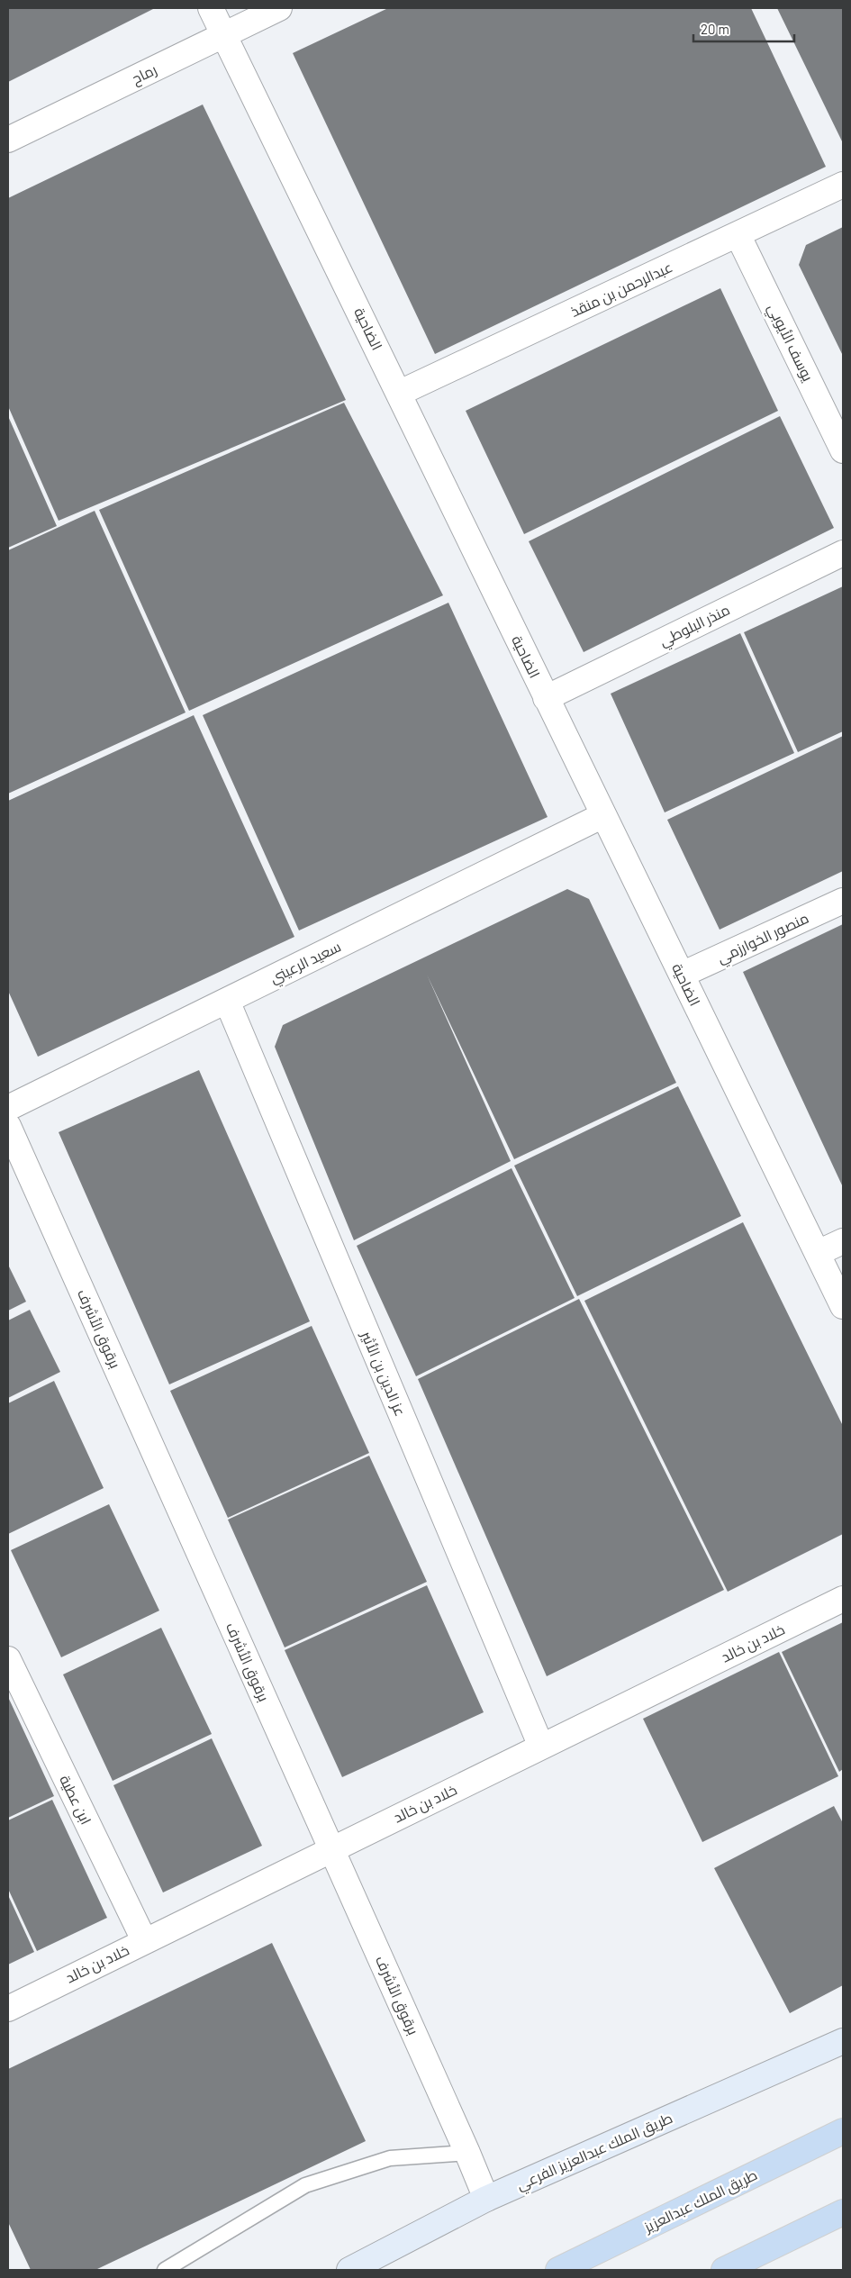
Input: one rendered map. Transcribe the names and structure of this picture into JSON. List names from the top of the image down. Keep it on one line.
{"streets":{"main road":["طريق الملك عبدالعزيز"],"street":["رماح","عبدالرحمن بن منقذ","الضاحية","يوسف الأيوبي","منذر البلوطي","منصور الخوارزمي","سعيد الرعيني","برقوق الأشرف","عز الدين بن الأثير","خلاد بن خالد","ابن عطية","طريق الملك عبدالعزيز الفرعي"]},"crossings":[["رماح","الضاحية"],["عبدالرحمن بن منقذ","الضاحية"],["عبدالرحمن بن منقذ","يوسف الأيوبي"],["الضاحية","منذر البلوطي"],["الضاحية","منصور الخوارزمي"],["الضاحية","سعيد الرعيني"],["سعيد الرعيني","عز الدين بن الأثير"],["برقوق الأشرف","خلاد بن خالد"],["برقوق الأشرف","طريق الملك عبدالعزيز الفرعي"],["عز الدين بن الأثير","خلاد بن خالد"],["خلاد بن خالد","ابن عطية"]],"scale_bar":"20 m"}
